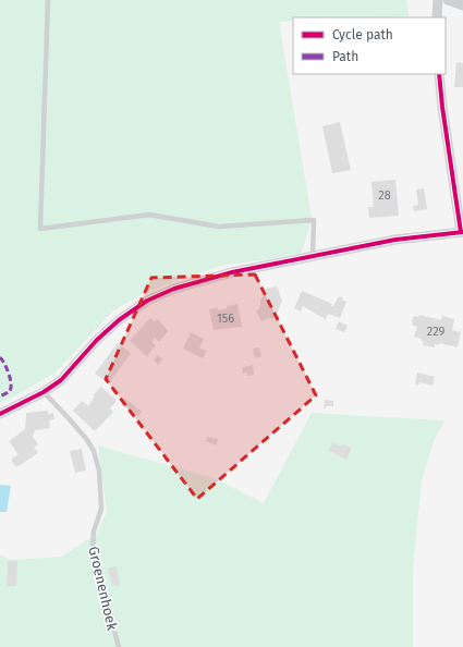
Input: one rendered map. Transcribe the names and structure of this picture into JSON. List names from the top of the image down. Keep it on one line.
{"streets":{"lane":["Groenenhoek"]},"house_numbers":["28","156","229"],"legend":["Cycle path","Path"]}
